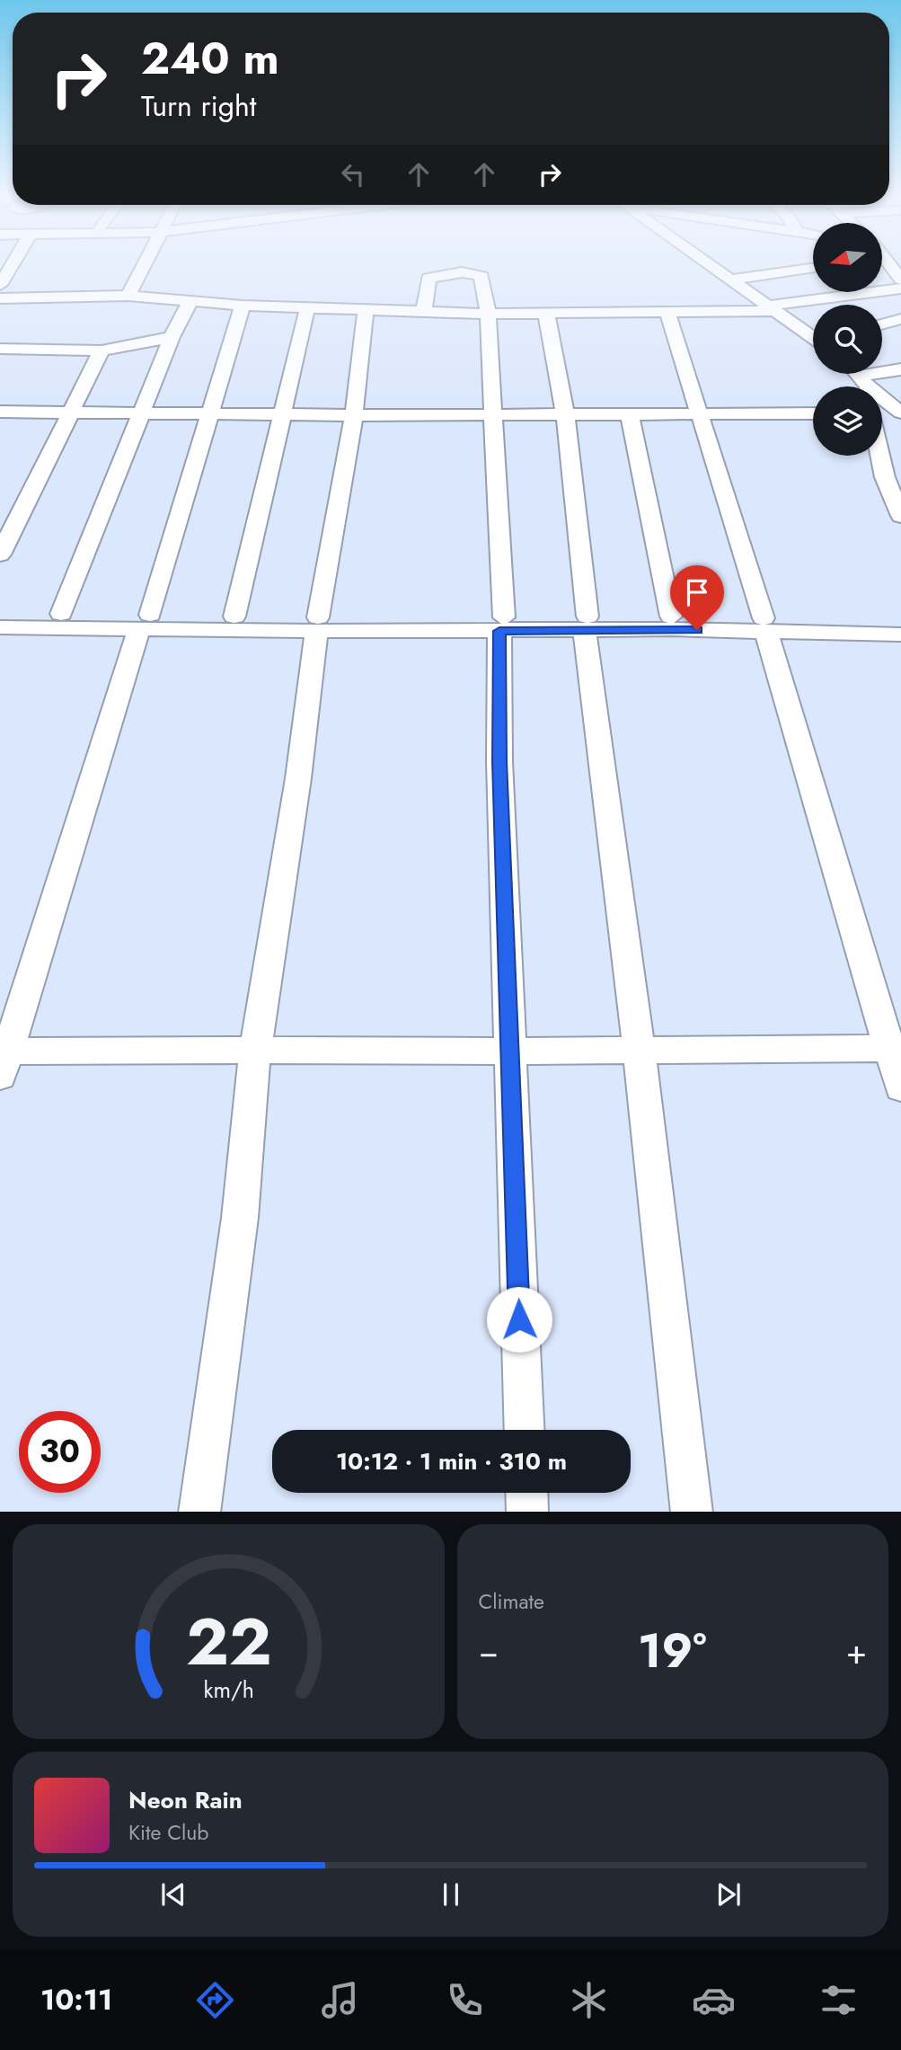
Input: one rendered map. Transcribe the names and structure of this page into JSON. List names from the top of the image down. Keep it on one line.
{"north":"left","page":{"turn":["240 m","Turn right"],"limit":"30","trip":"10:12 · 1 min · 310 m","tile":"Climate","heat":["−","19°","+"],"song":["Neon Rain","Kite Club"],"tabs":"10:11","gauge":["22","km/h"]}}
